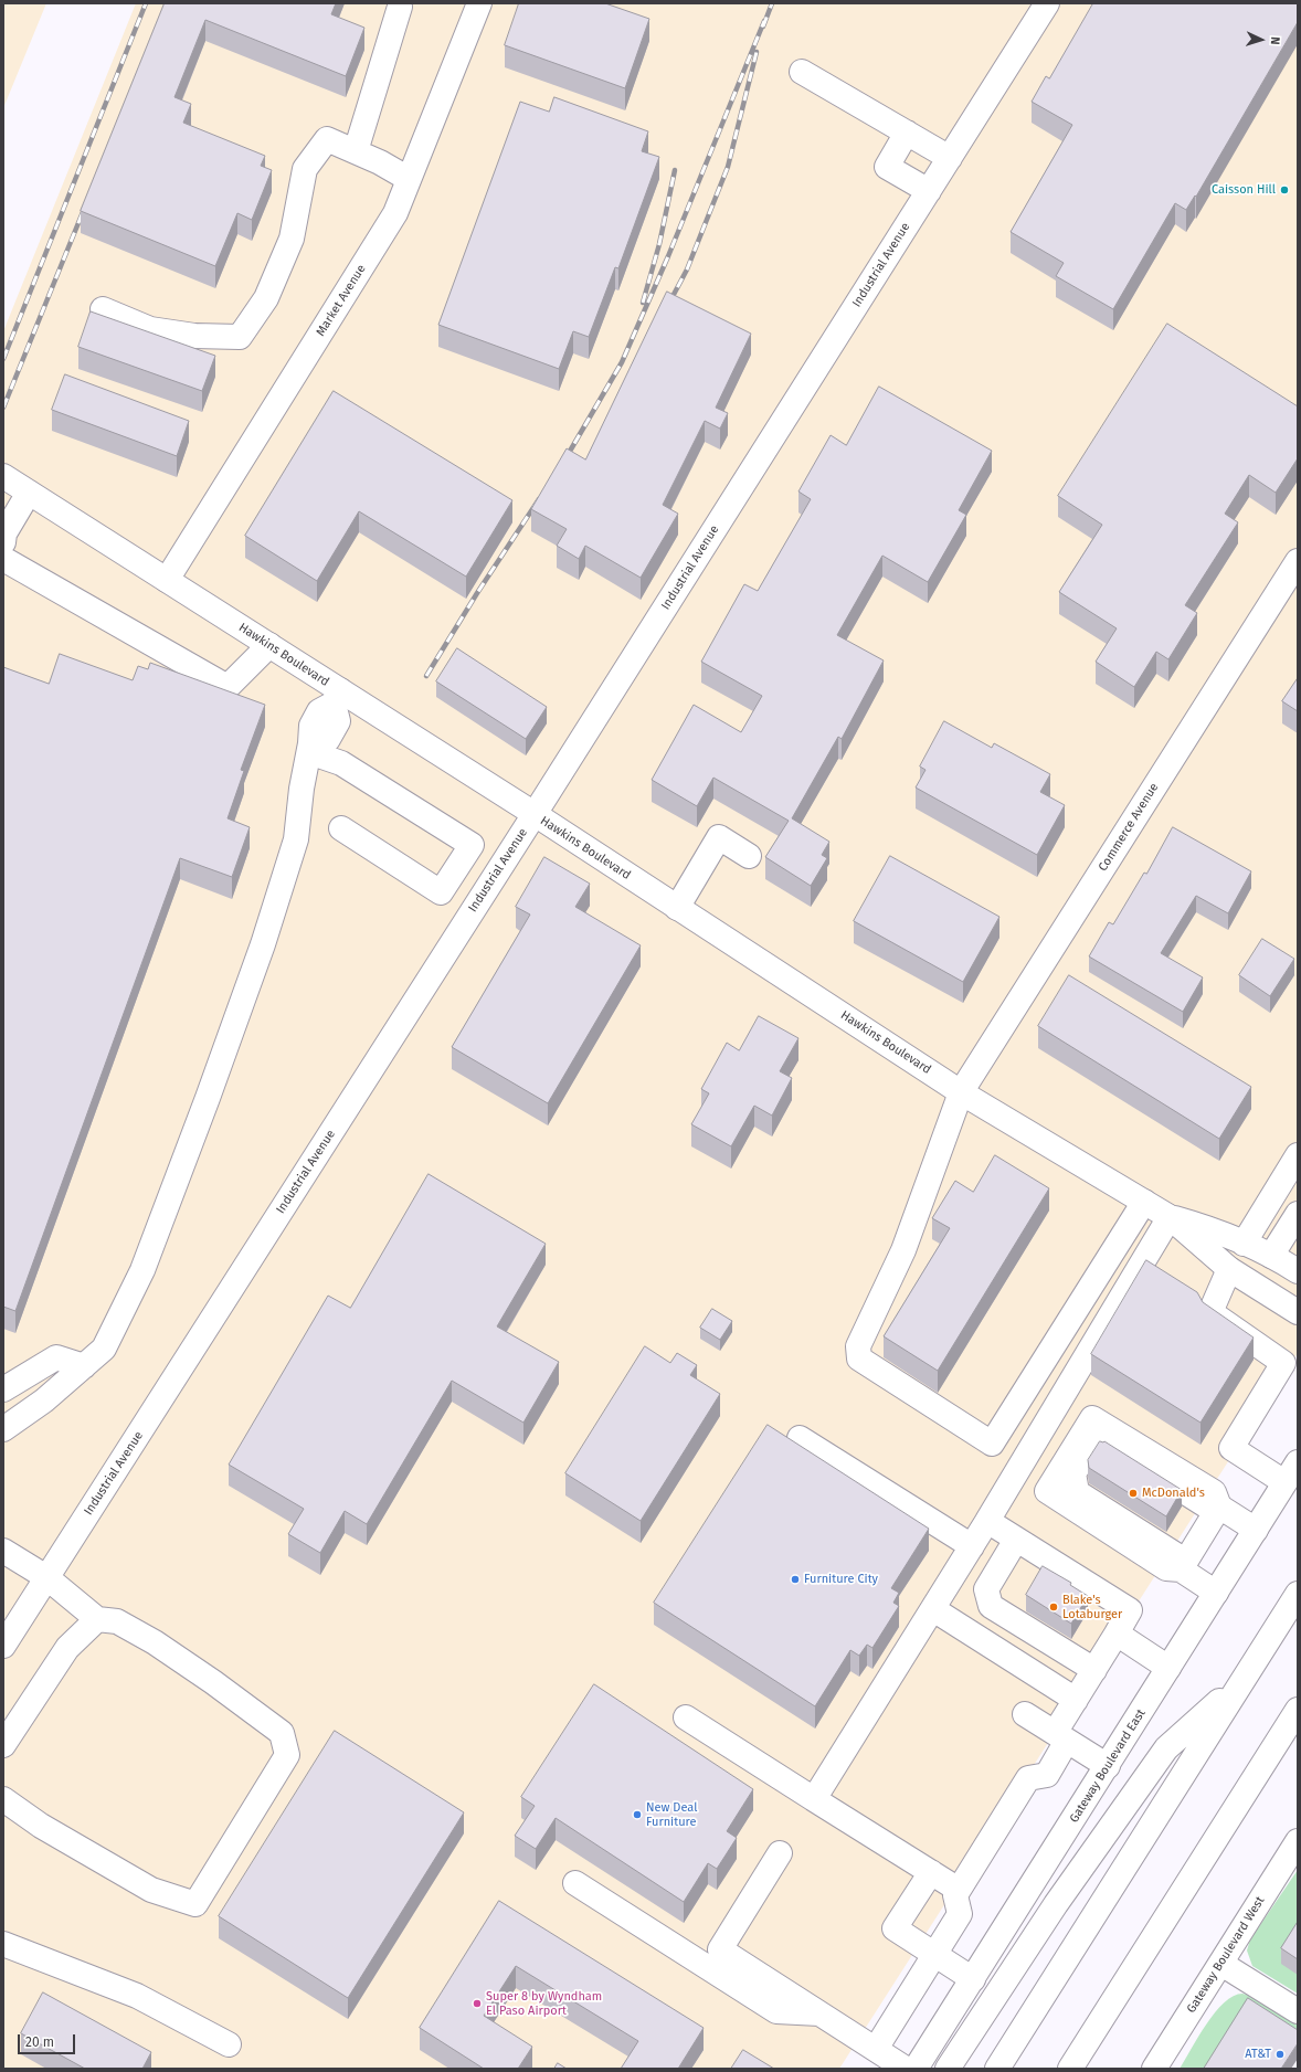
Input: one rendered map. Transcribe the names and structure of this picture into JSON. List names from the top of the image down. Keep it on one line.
{"streets":{"main road":["Industrial Avenue","Market Avenue","Hawkins Boulevard","Commerce Avenue","Gateway Boulevard East","Gateway Boulevard West"]},"crossings":[["Industrial Avenue","Hawkins Boulevard"],["Market Avenue","Hawkins Boulevard"],["Hawkins Boulevard","Commerce Avenue"]],"places":["Caisson Hill","McDonald's","Furniture City","Blake's Lotaburger","New Deal Furniture","Super 8 by Wyndham El Paso Airport","AT&T"],"scale_bar":"20 m","north":"right"}
